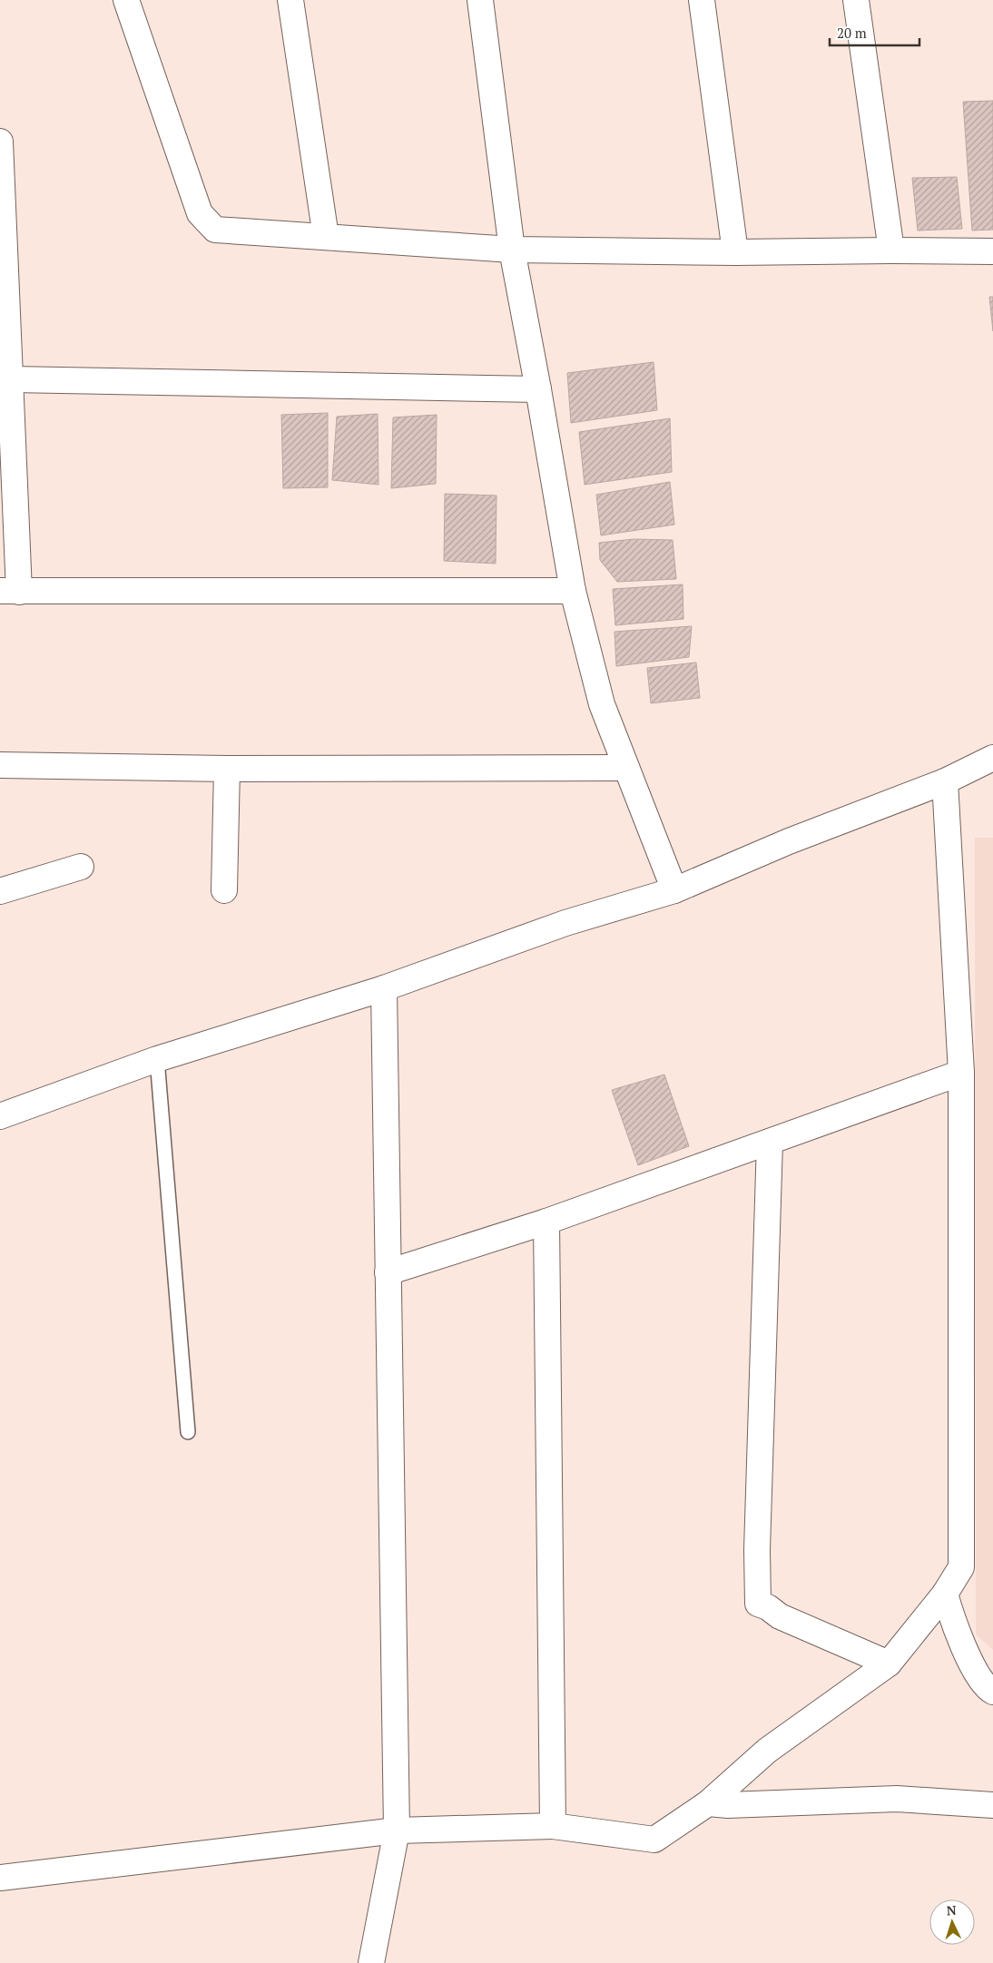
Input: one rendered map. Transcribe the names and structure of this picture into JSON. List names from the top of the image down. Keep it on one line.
{"scale_bar":"20 m","north":"top"}
